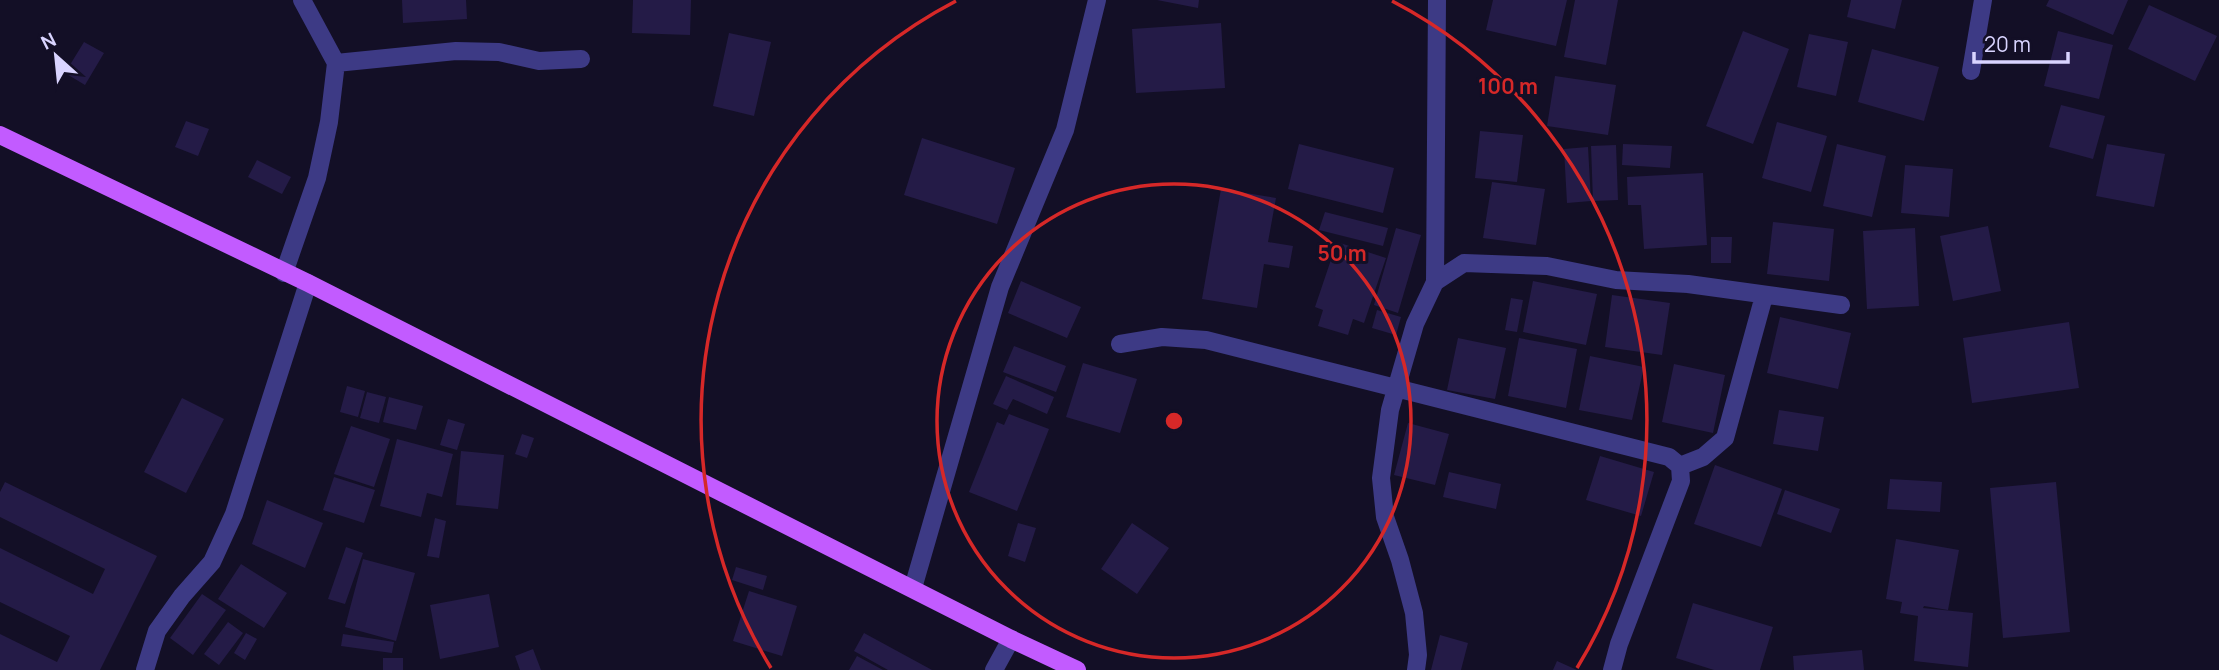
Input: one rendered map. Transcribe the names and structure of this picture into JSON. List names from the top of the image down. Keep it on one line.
{"scale_bar":"20 m","north":"top left","rings":["100 m","50 m"]}
